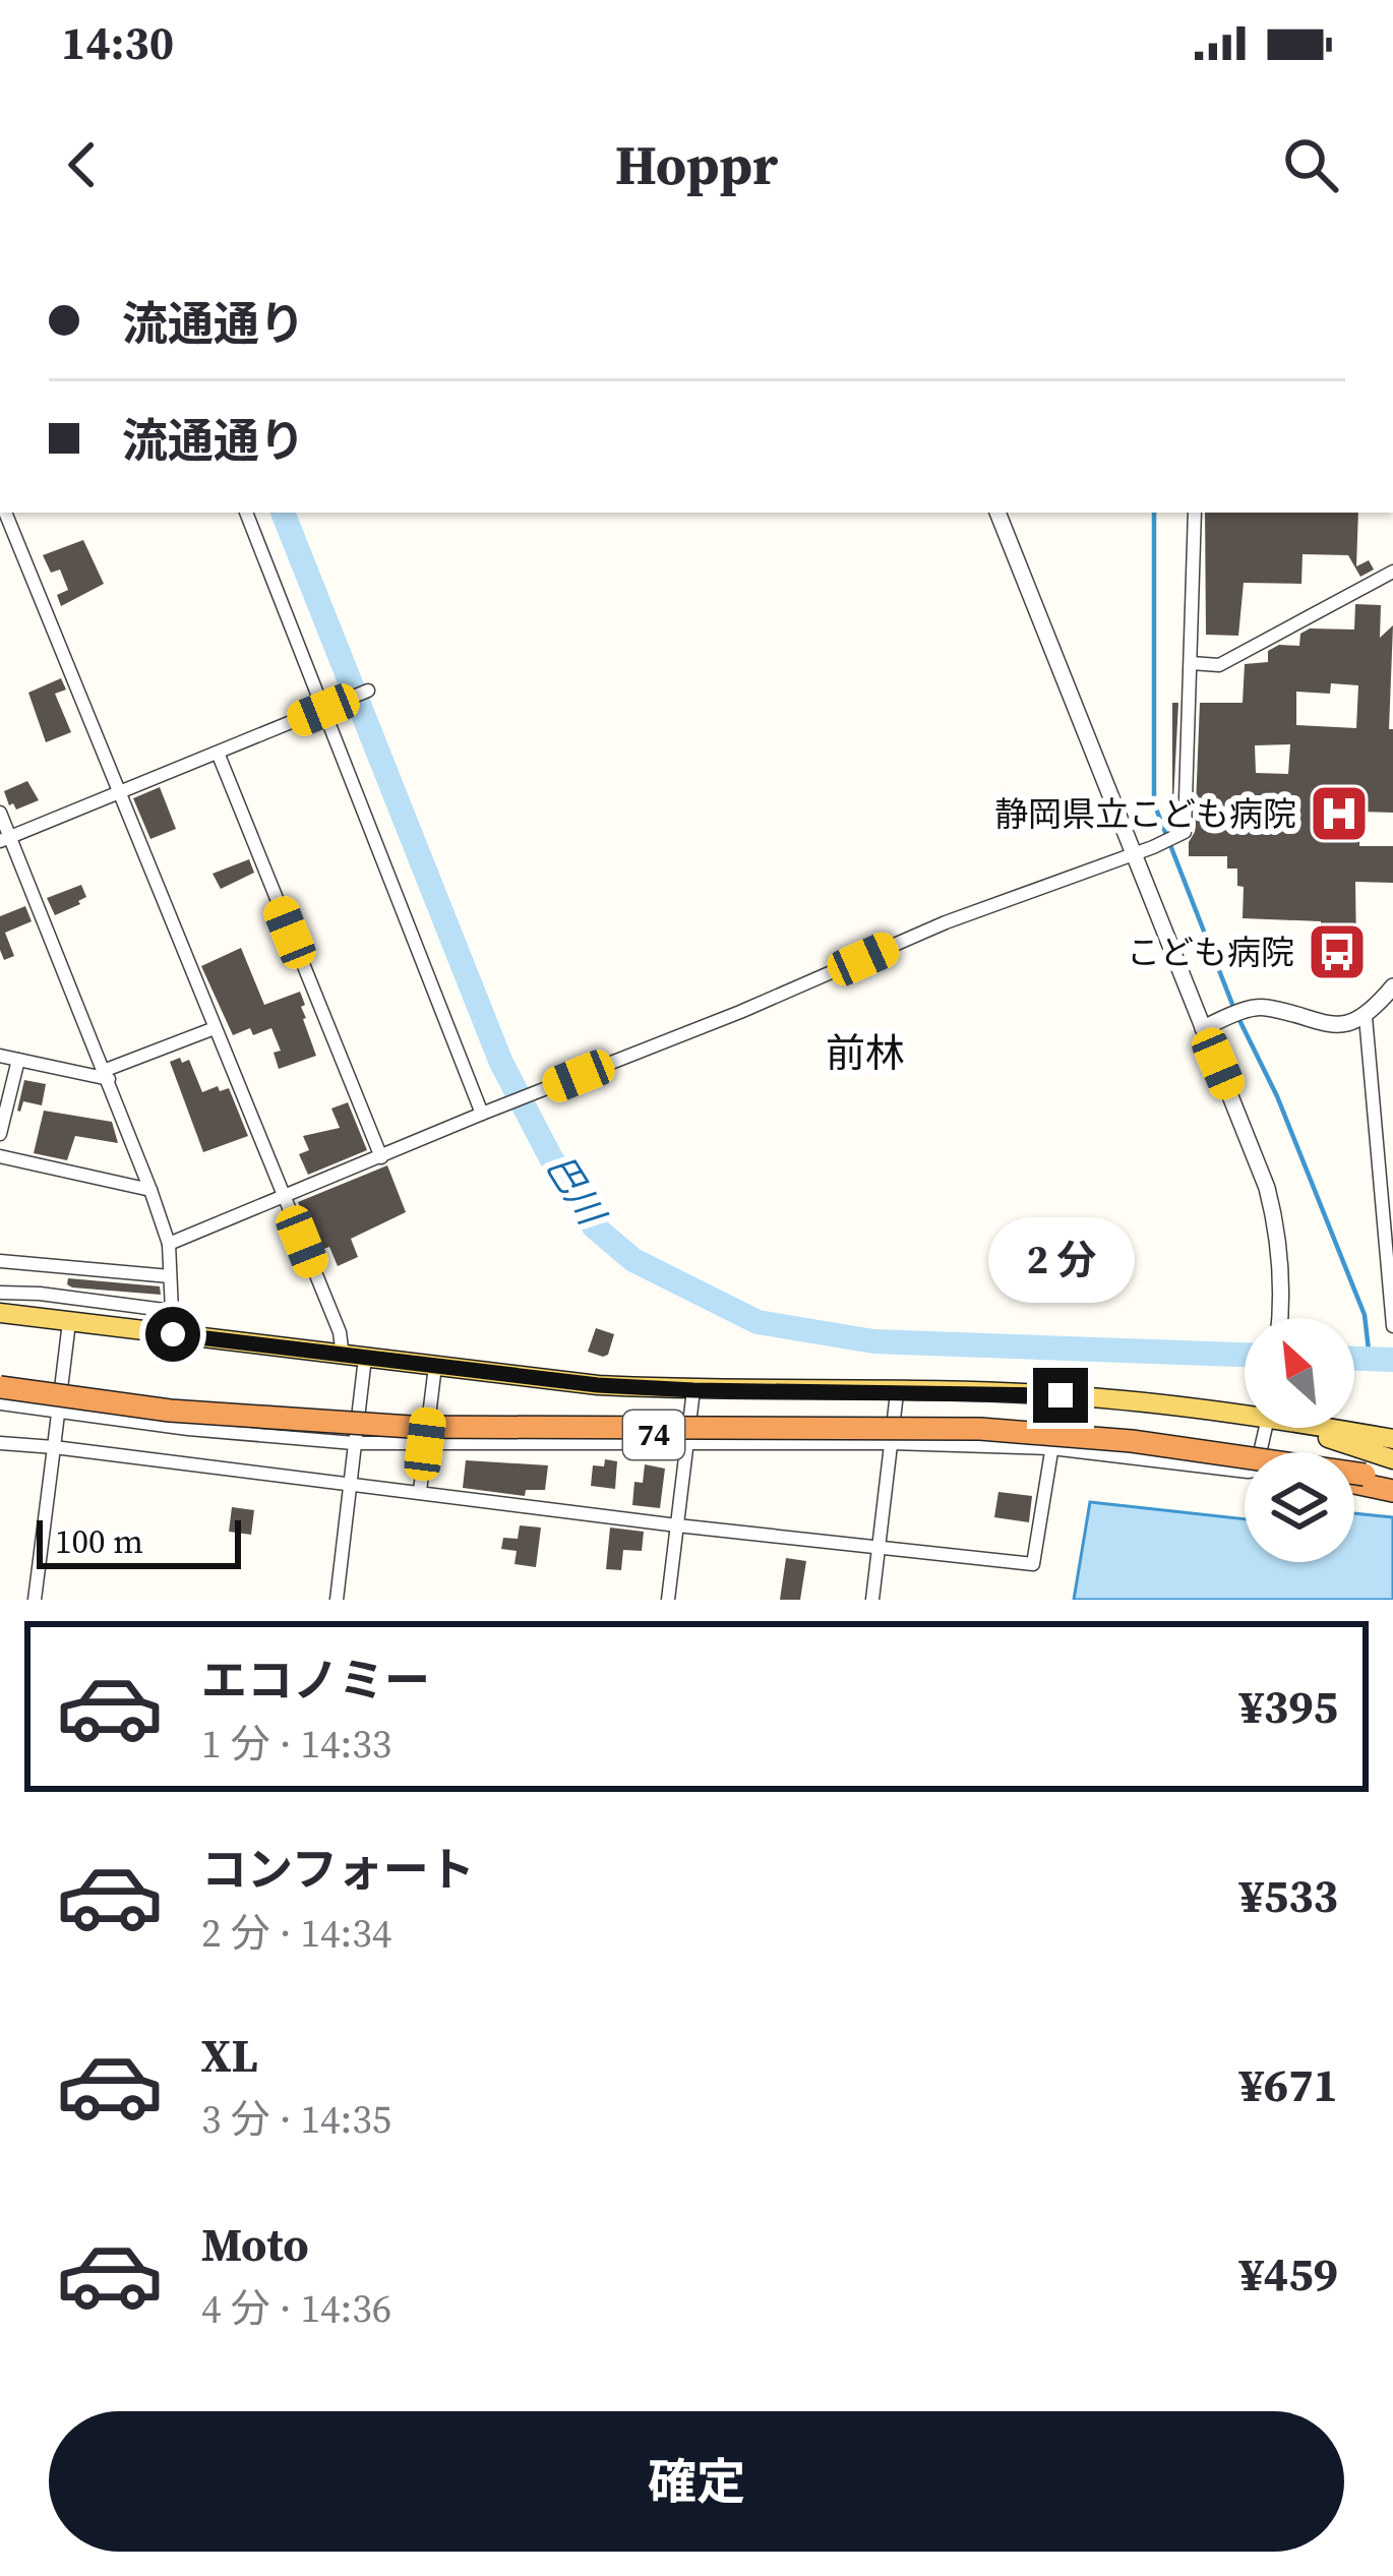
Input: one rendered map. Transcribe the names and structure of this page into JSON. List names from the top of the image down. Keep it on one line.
{"streets":{"highway":["74"]},"districts":["前林"],"water":["巴川"],"places":{"hospital":["静岡県立こども病院"],"bus stop":["こども病院"]},"scale_bar":"100 m","north":"top left","page":{"status":"14:30","header":"Hoppr","banner":["流通通り","流通通り"],"bubble":"2 分","scale":"100 m","list":[{"name":"エコノミー","note":"1 分 · 14:33","value":"¥395"},{"name":"コンフォート","note":"2 分 · 14:34","value":"¥533"},{"name":"XL","note":"3 分 · 14:35","value":"¥671"},{"name":"Moto","note":"4 分 · 14:36","value":"¥459"}],"buttons":"確定"}}
